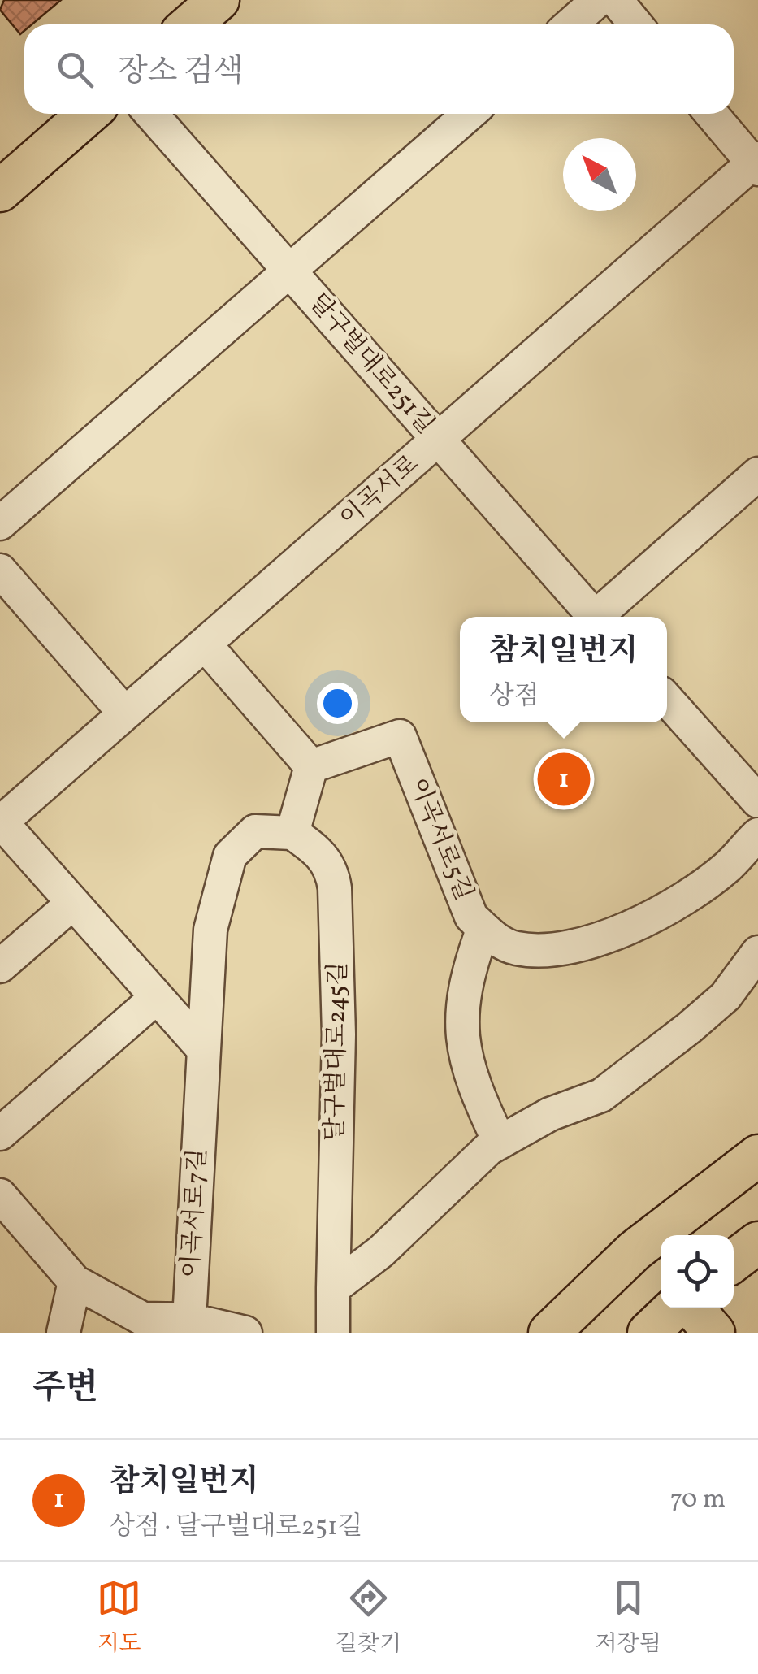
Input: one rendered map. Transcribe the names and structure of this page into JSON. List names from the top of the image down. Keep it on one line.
{"streets":{"street":["달구벌대로251길","이곡서로","이곡서로5길","달구벌대로245길","이곡서로7길"]},"crossings":[["달구벌대로251길","이곡서로"],["달구벌대로245길","이곡서로7길"]],"north":"top left","page":{"search":"장소 검색","popup":["참치일번지","상점"],"pins":"1","heading":"주변","list":[{"mark":"1","name":"참치일번지","note":"상점 · 달구벌대로251길","value":"70 m"}],"nav":["지도","길찾기","저장됨"]}}
